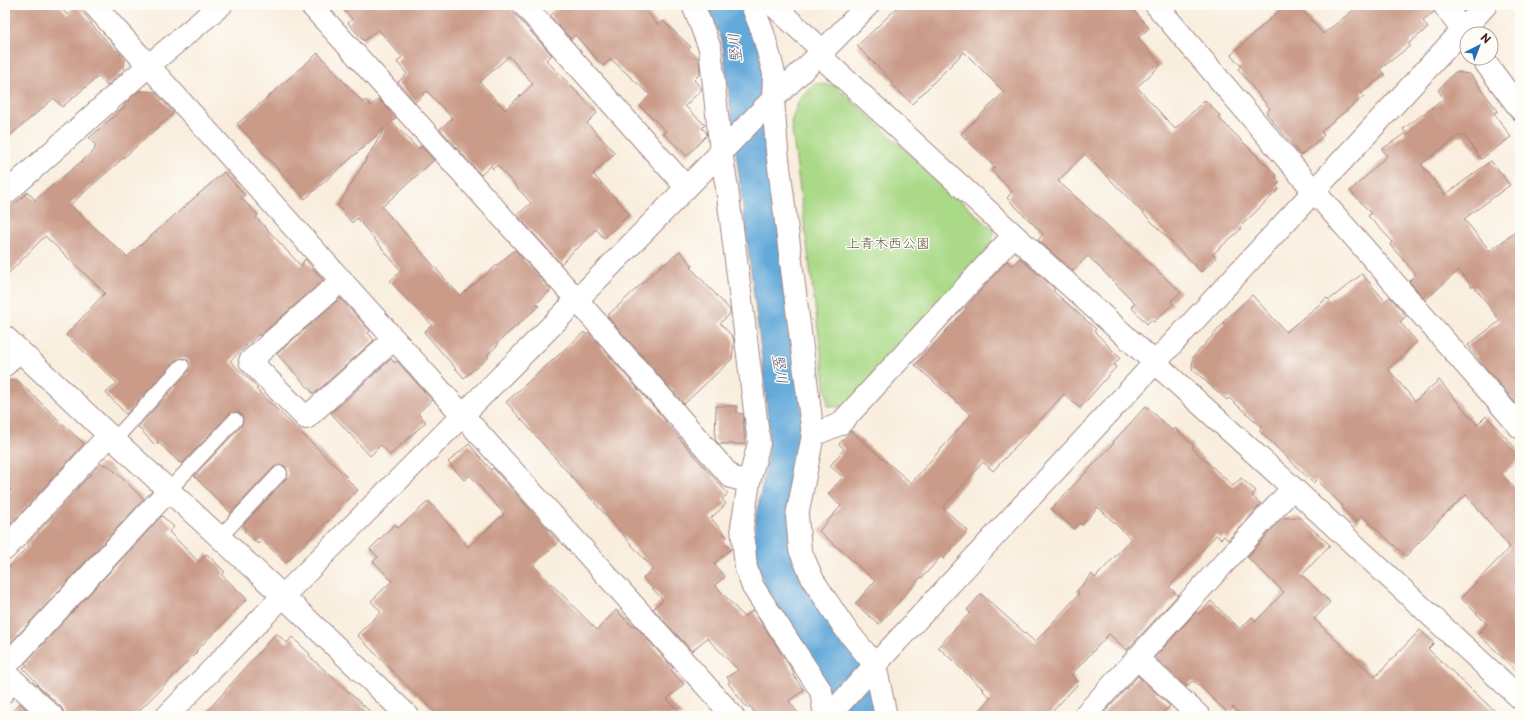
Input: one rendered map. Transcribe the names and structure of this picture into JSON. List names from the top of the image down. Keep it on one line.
{"water":["竪川"],"parks":["上青木西公園"],"north":"top right"}
